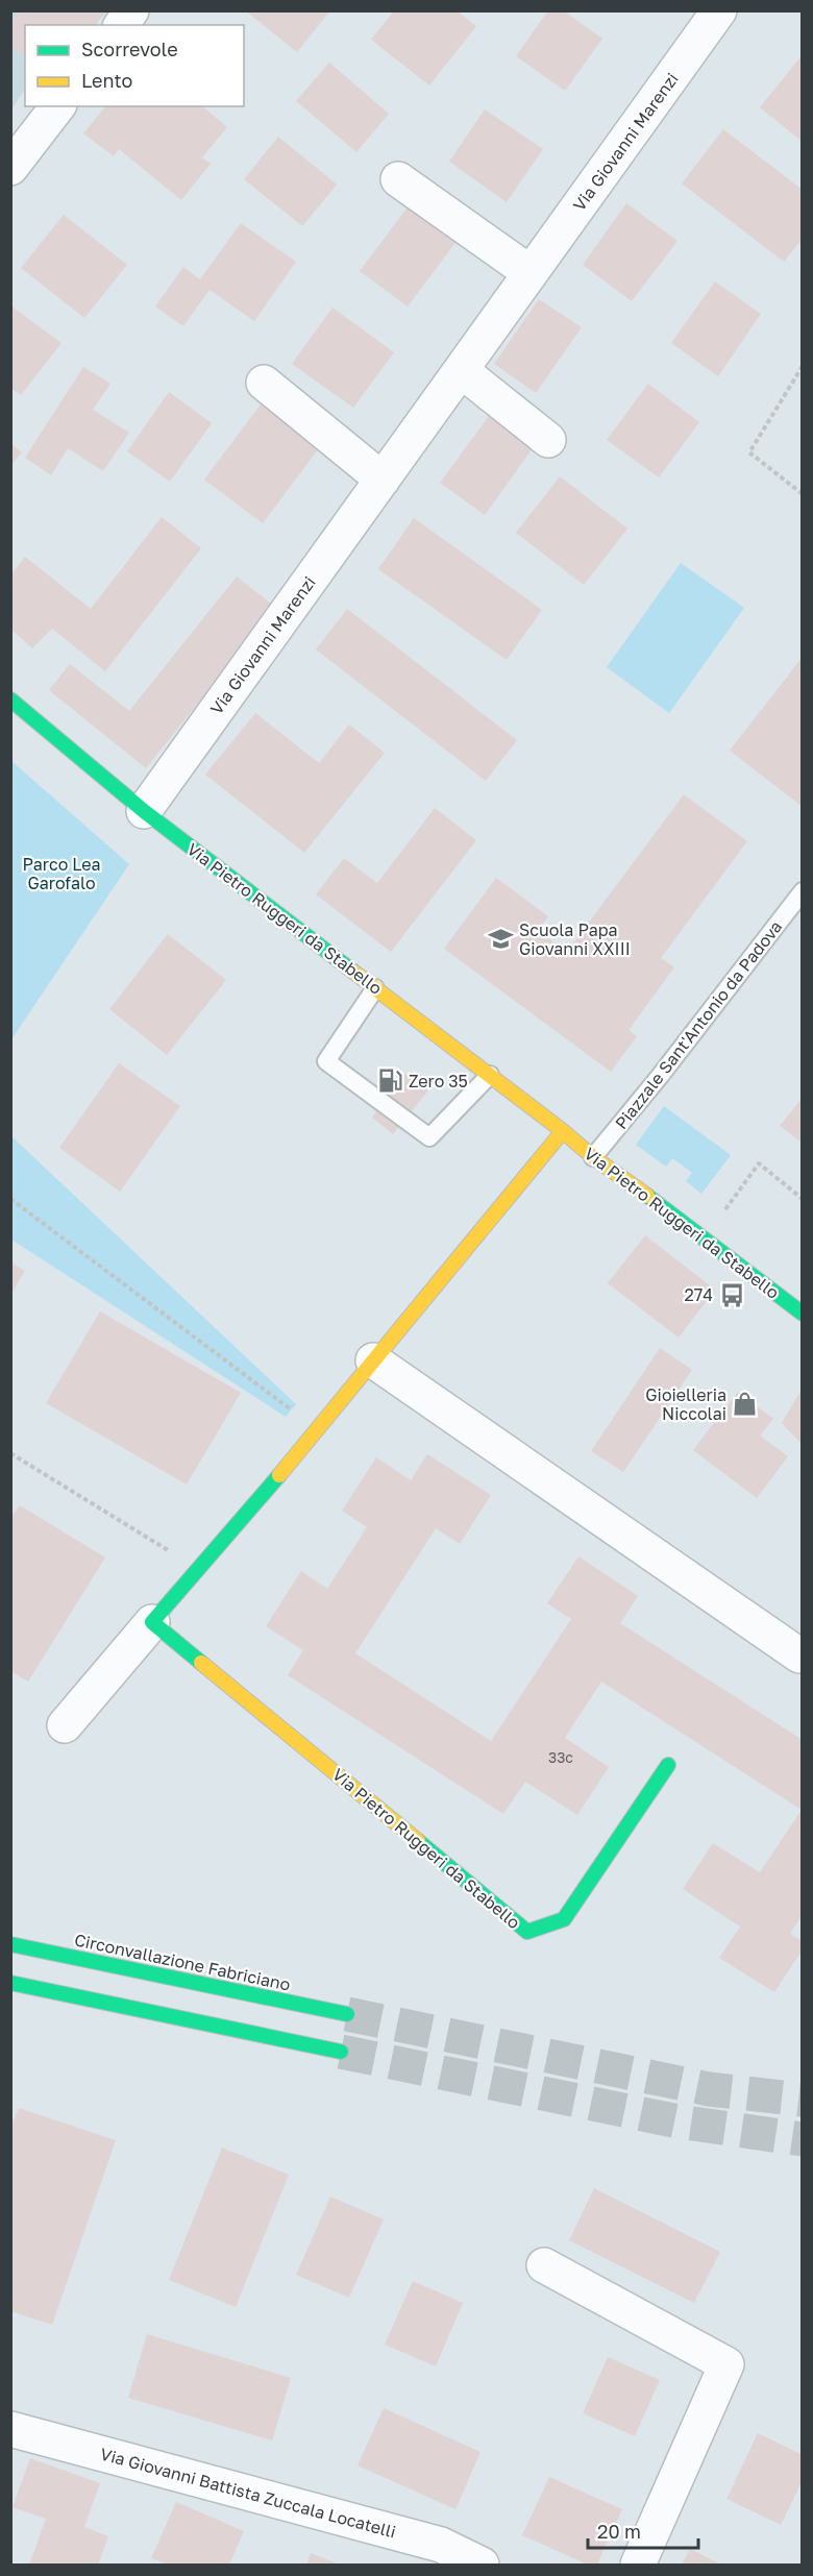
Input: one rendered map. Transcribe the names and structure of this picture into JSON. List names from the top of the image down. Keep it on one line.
{"streets":{"main road":["Via Pietro Ruggeri da Stabello","Circonvallazione Fabriciano"],"street":["Via Giovanni Marenzi","Via Giovanni Battista Zuccala Locatelli"],"lane":["Piazzale Sant'Antonio da Padova"]},"crossings":[["Via Giovanni Marenzi","Via Pietro Ruggeri da Stabello"],["Via Pietro Ruggeri da Stabello","Piazzale Sant'Antonio da Padova"]],"parks":["Parco Lea Garofalo"],"places":{"school or university":["Scuola Papa Giovanni XXIII"],"fuel station":["Zero 35"],"bus stop":["274"],"shop":["Gioielleria Niccolai"]},"house_numbers":["33c"],"legend":["Scorrevole","Lento"],"scale_bar":"20 m"}
